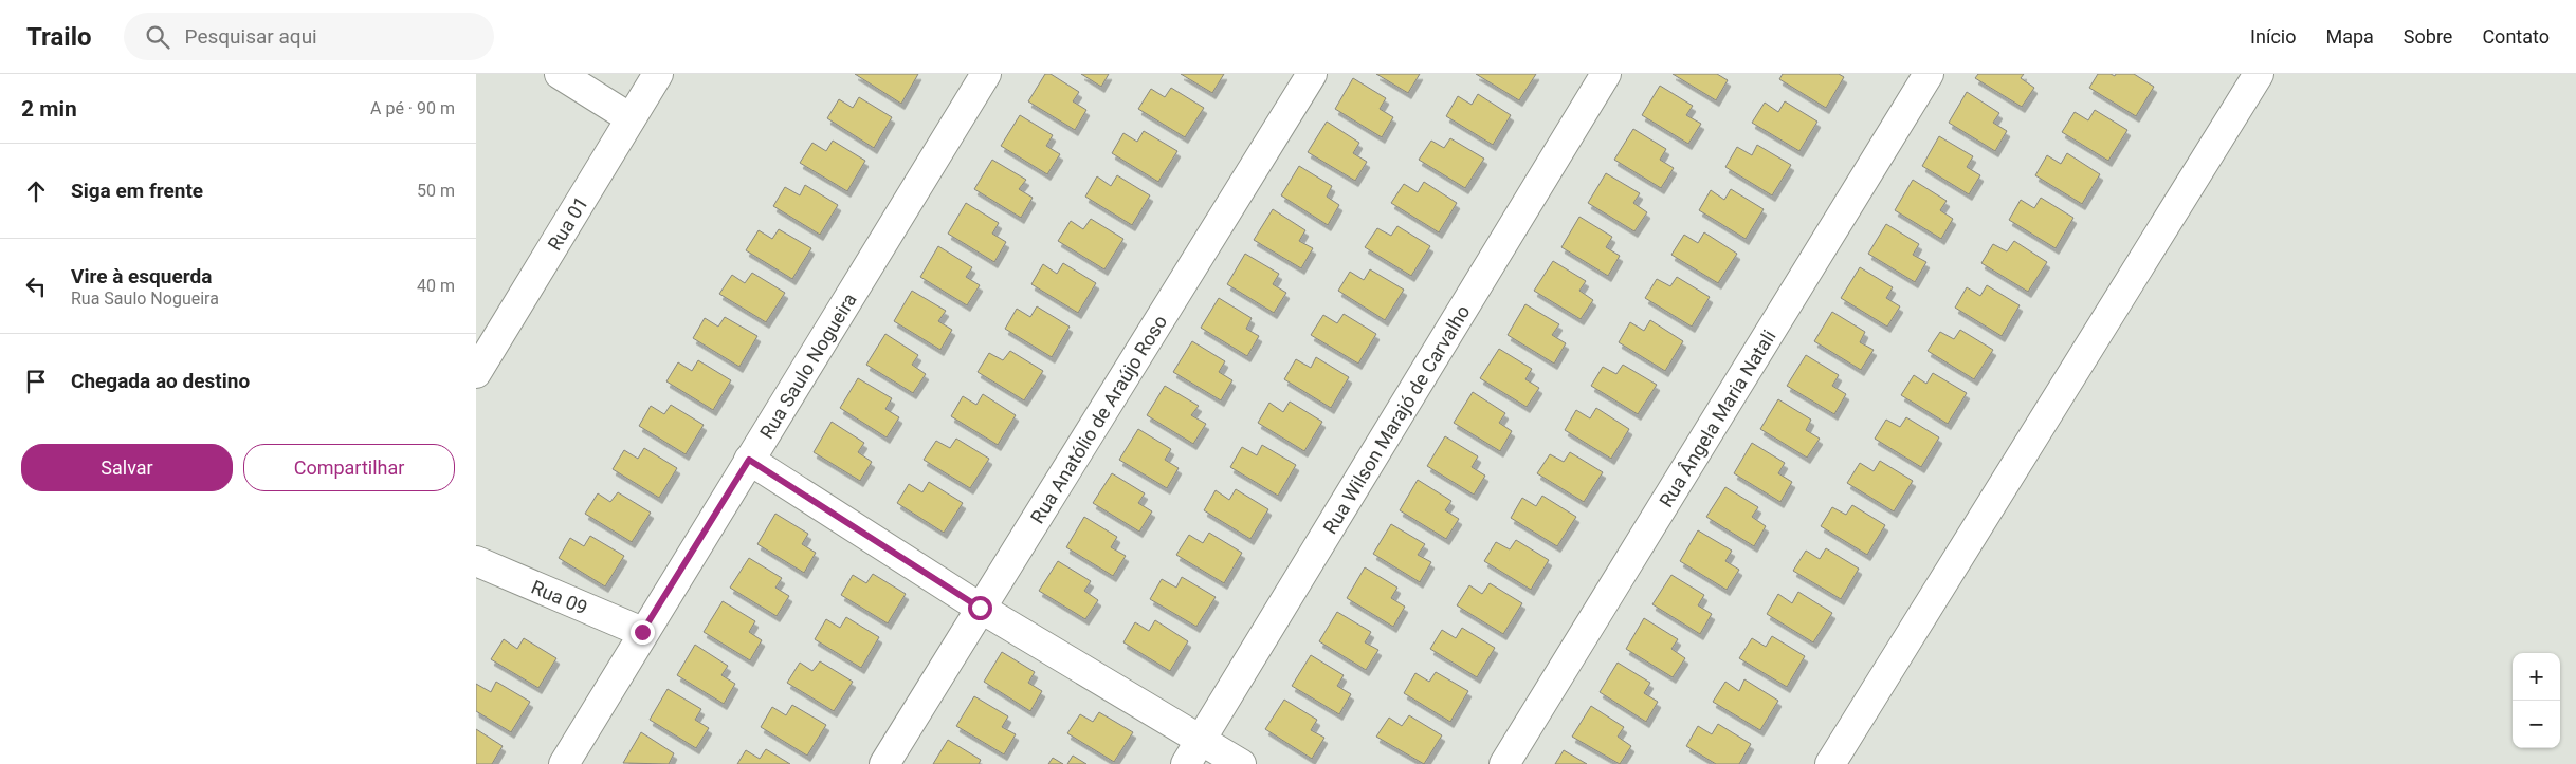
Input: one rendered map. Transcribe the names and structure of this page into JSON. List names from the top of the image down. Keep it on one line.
{"streets":{"street":["Rua 01","Rua Saulo Nogueira","Rua Anatólio de Araújo Roso","Rua Wilson Marajó de Carvalho","Rua Ângela Maria Natali","Rua 09"]},"crossings":[["Rua Saulo Nogueira","Rua 09"]],"page":{"header":"Trailo","search":"Pesquisar aqui","nav":["Início","Mapa","Sobre","Contato"],"heading":["2 min","A pé · 90 m"],"list":[["Siga em frente","50 m"],["Vire à esquerda","Rua Saulo Nogueira","40 m"],"Chegada ao destino"],"buttons":["Salvar","Compartilhar"],"map_buttons":["+","−"]}}
